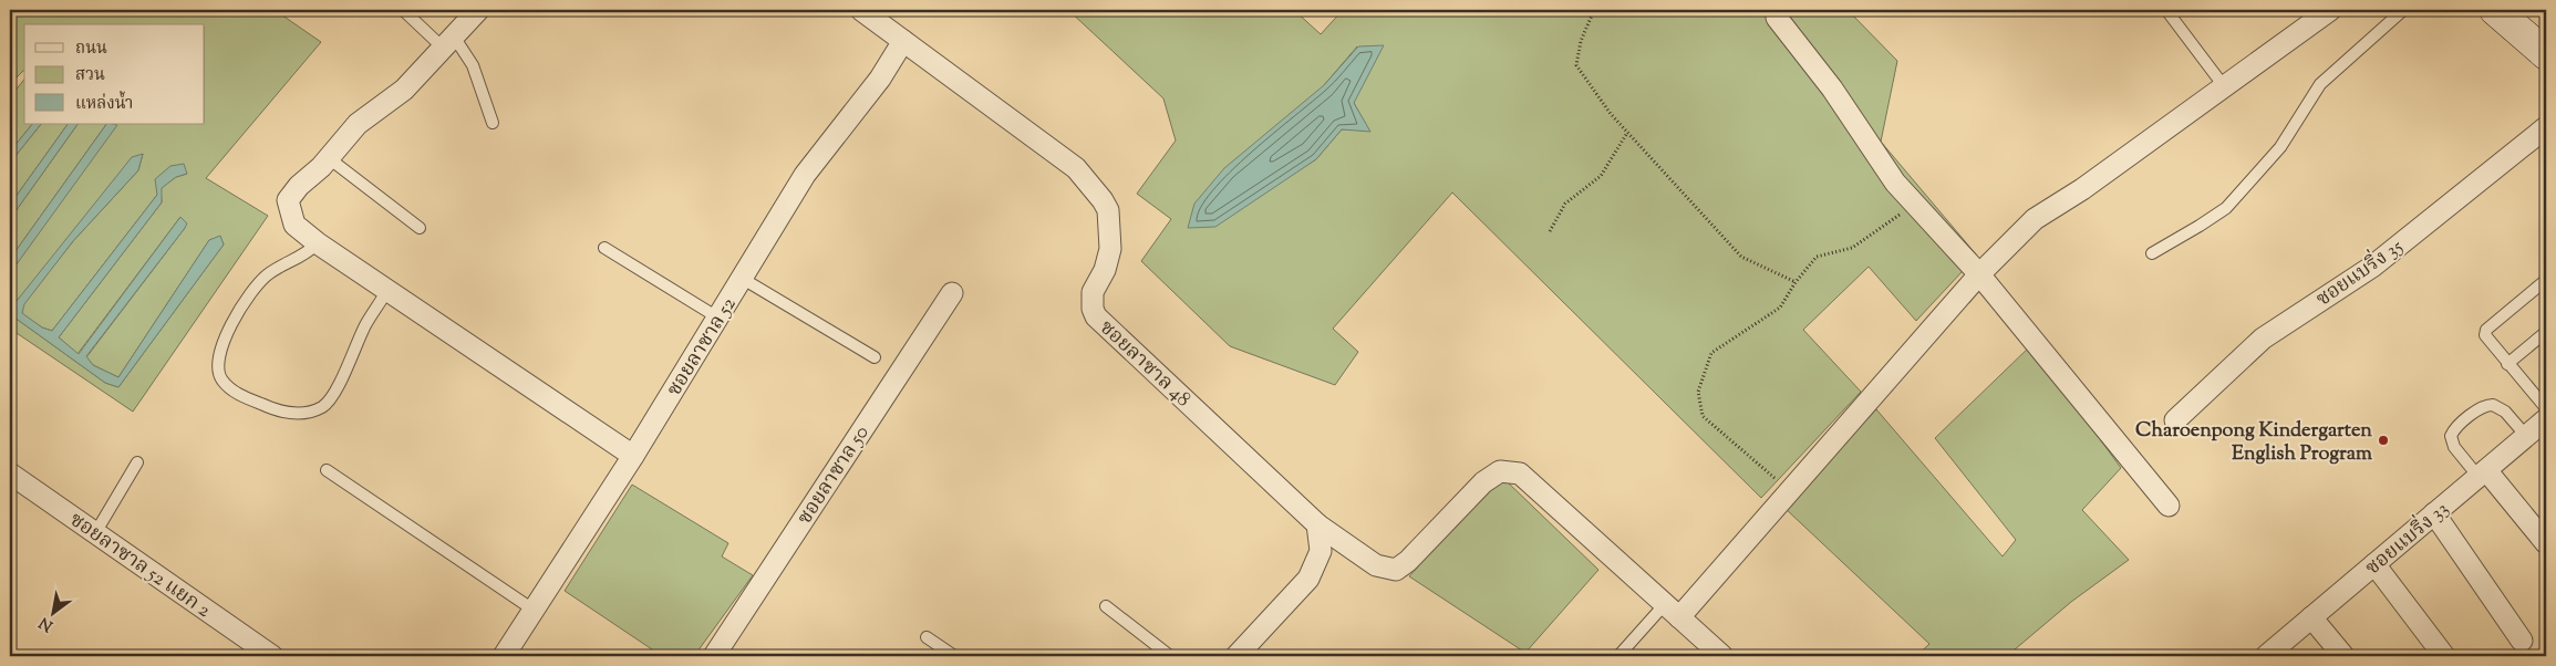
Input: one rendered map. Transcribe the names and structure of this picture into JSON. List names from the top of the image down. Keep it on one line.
{"streets":{"street":["ซอยแบริ่ง 35","ซอยลาซาล 52","ซอยลาซาล 48","ซอยลาซาล 50","ซอยแบริ่ง 33","ซอยลาซาล 52 แยก 2"]},"crossings":[["ซอยลาซาล 52","ซอยลาซาล 48"]],"places":["Charoenpong Kindergarten English Program"],"legend":["ถนน","สวน","แหล่งน้ำ"],"north":"bottom left"}
